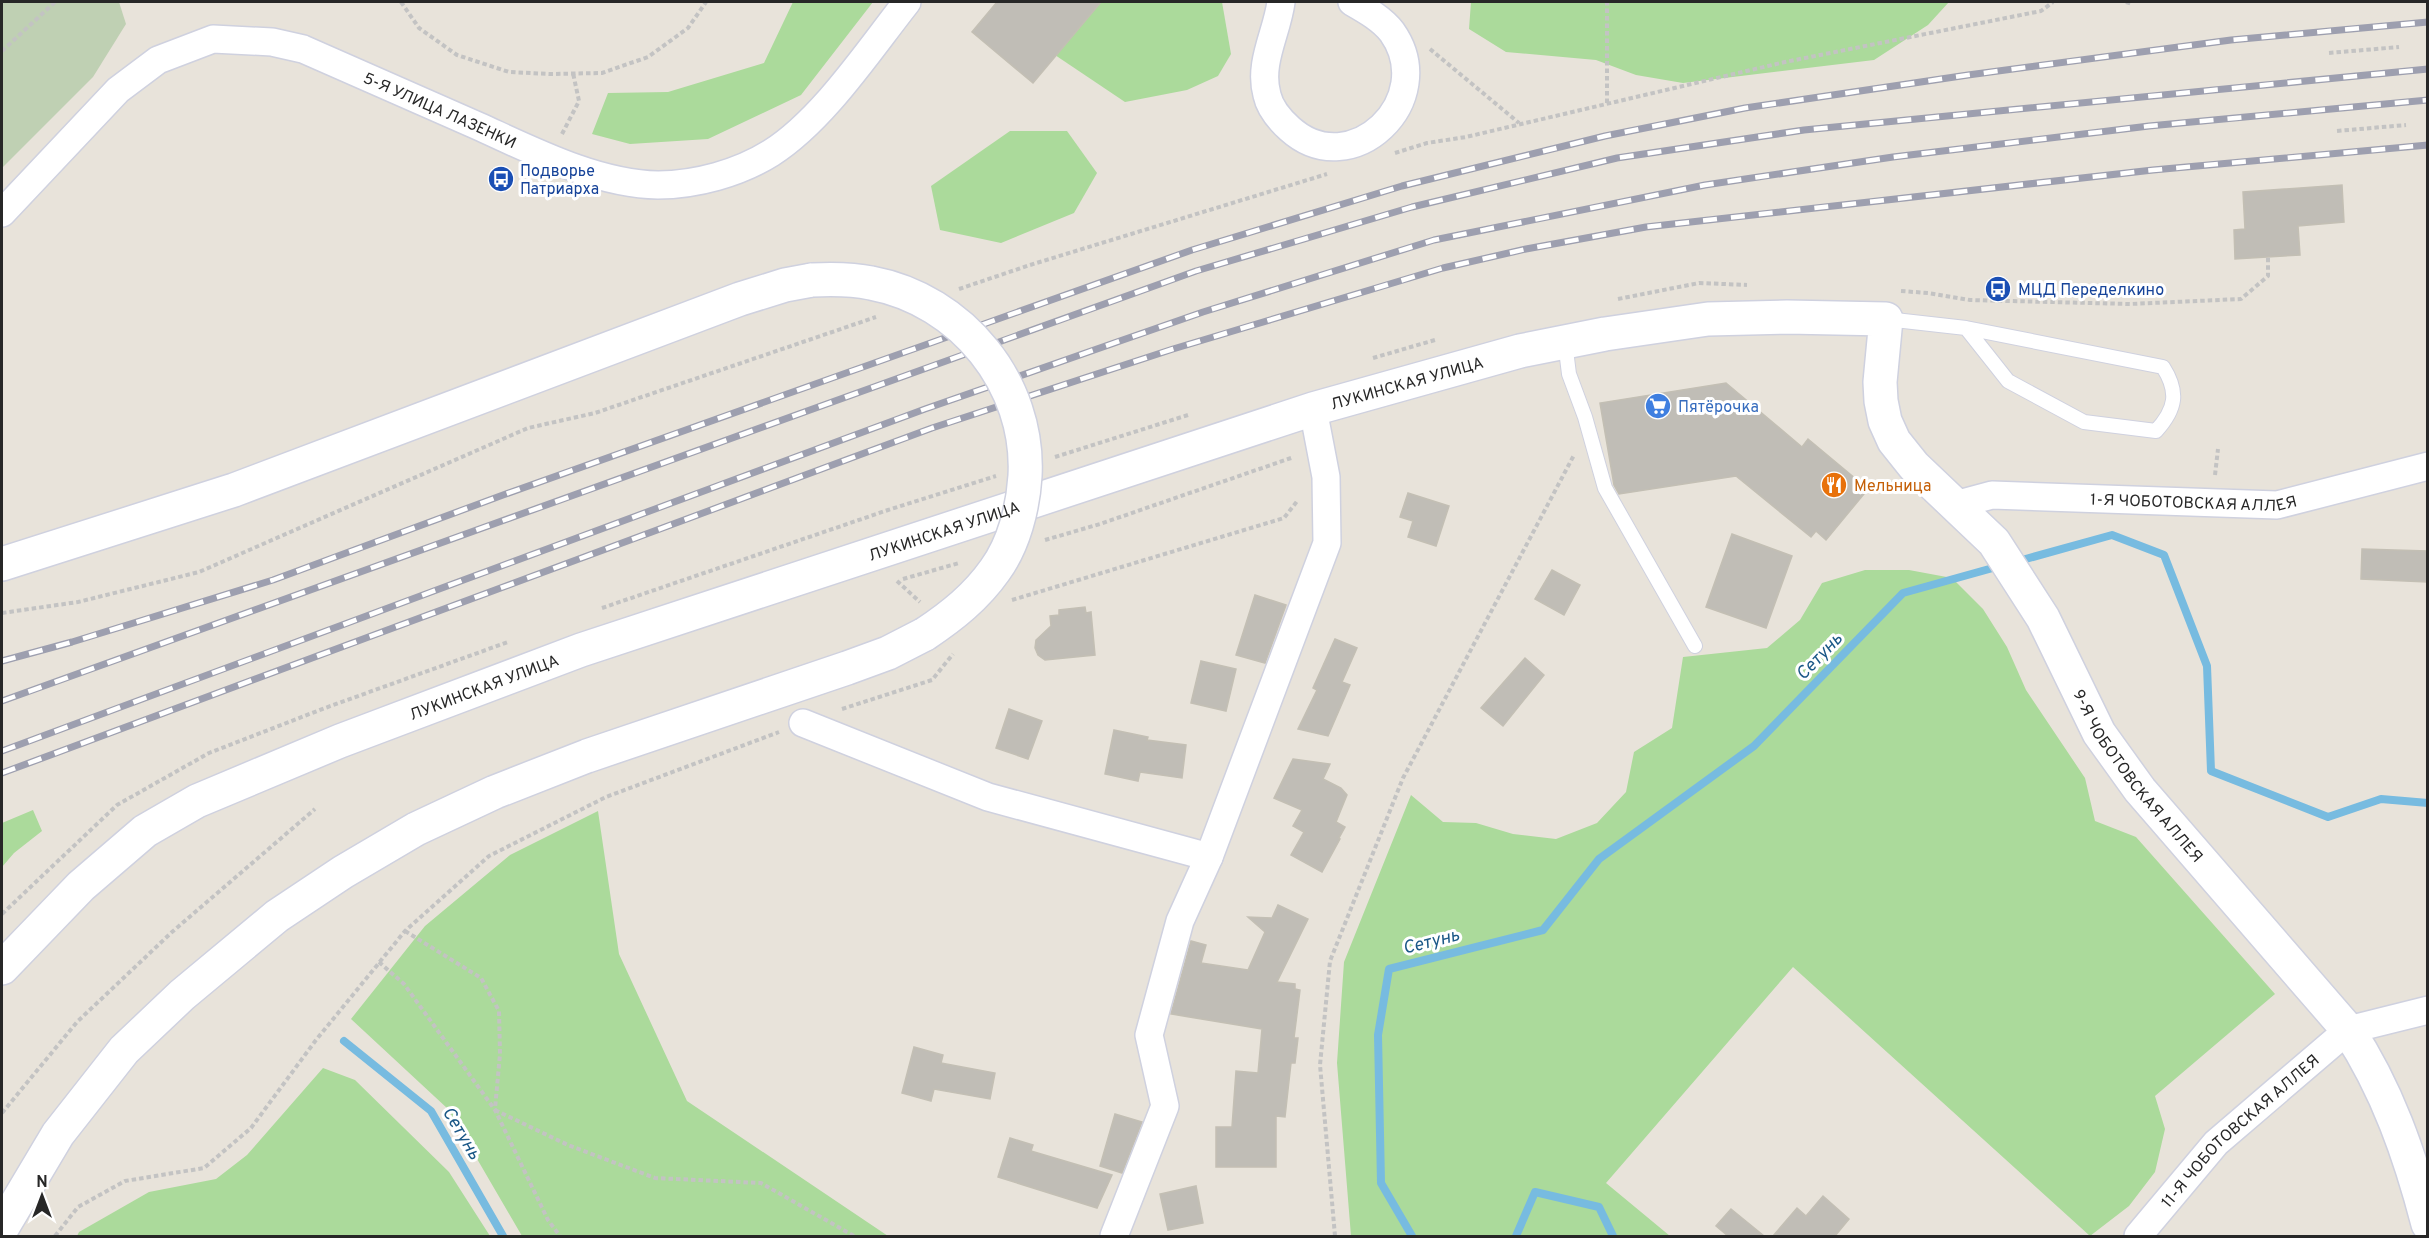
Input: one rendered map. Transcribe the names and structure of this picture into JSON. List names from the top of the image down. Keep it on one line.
{"streets":{"street":["5-Я УЛИЦА ЛАЗЕНКИ","ЛУКИНСКАЯ УЛИЦА","1-Я ЧОБОТОВСКАЯ АЛЛЕЯ","9-Я ЧОБОТОВСКАЯ АЛЛЕЯ","11-Я ЧОБОТОВСКАЯ АЛЛЕЯ"]},"crossings":[["ЛУКИНСКАЯ УЛИЦА","9-Я ЧОБОТОВСКАЯ АЛЛЕЯ"],["1-Я ЧОБОТОВСКАЯ АЛЛЕЯ","9-Я ЧОБОТОВСКАЯ АЛЛЕЯ"],["9-Я ЧОБОТОВСКАЯ АЛЛЕЯ","11-Я ЧОБОТОВСКАЯ АЛЛЕЯ"]],"water":["Сетунь"],"places":{"bus stop":["Подворье Патриарха","МЦД Переделкино"],"supermarket":["Пятёрочка"],"restaurant":["Мельница"]},"north":"top"}
